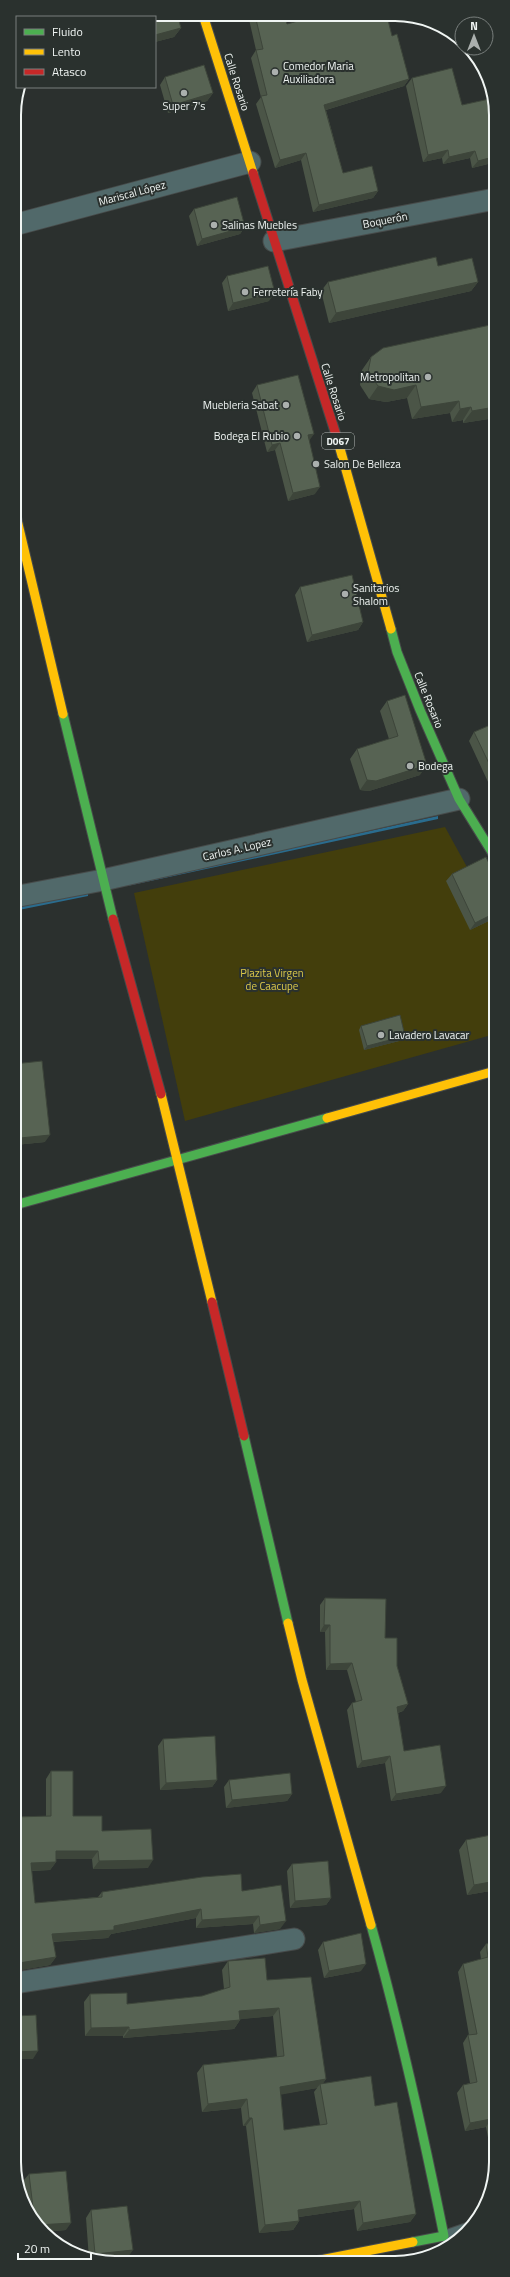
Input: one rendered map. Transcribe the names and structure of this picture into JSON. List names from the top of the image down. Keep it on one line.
{"streets":{"street":["Calle Rosario","Mariscal López","Boquerón","D067","Carlos A. Lopez"]},"crossings":[["Calle Rosario","Mariscal López"],["Calle Rosario","Boquerón"],["Calle Rosario","Carlos A. Lopez"]],"parks":["Plazita Virgen de Caacupe"],"places":["Comedor Maria Auxiliadora","Super 7's","Salinas Muebles","Ferretería Faby","Metropolitan","Muebleria Sabat","Bodega El Rubio","Salon De Belleza","Sanitarios Shalom","Bodega","Lavadero Lavacar"],"legend":["Fluido","Lento","Atasco"],"scale_bar":"20 m","north":"top"}
